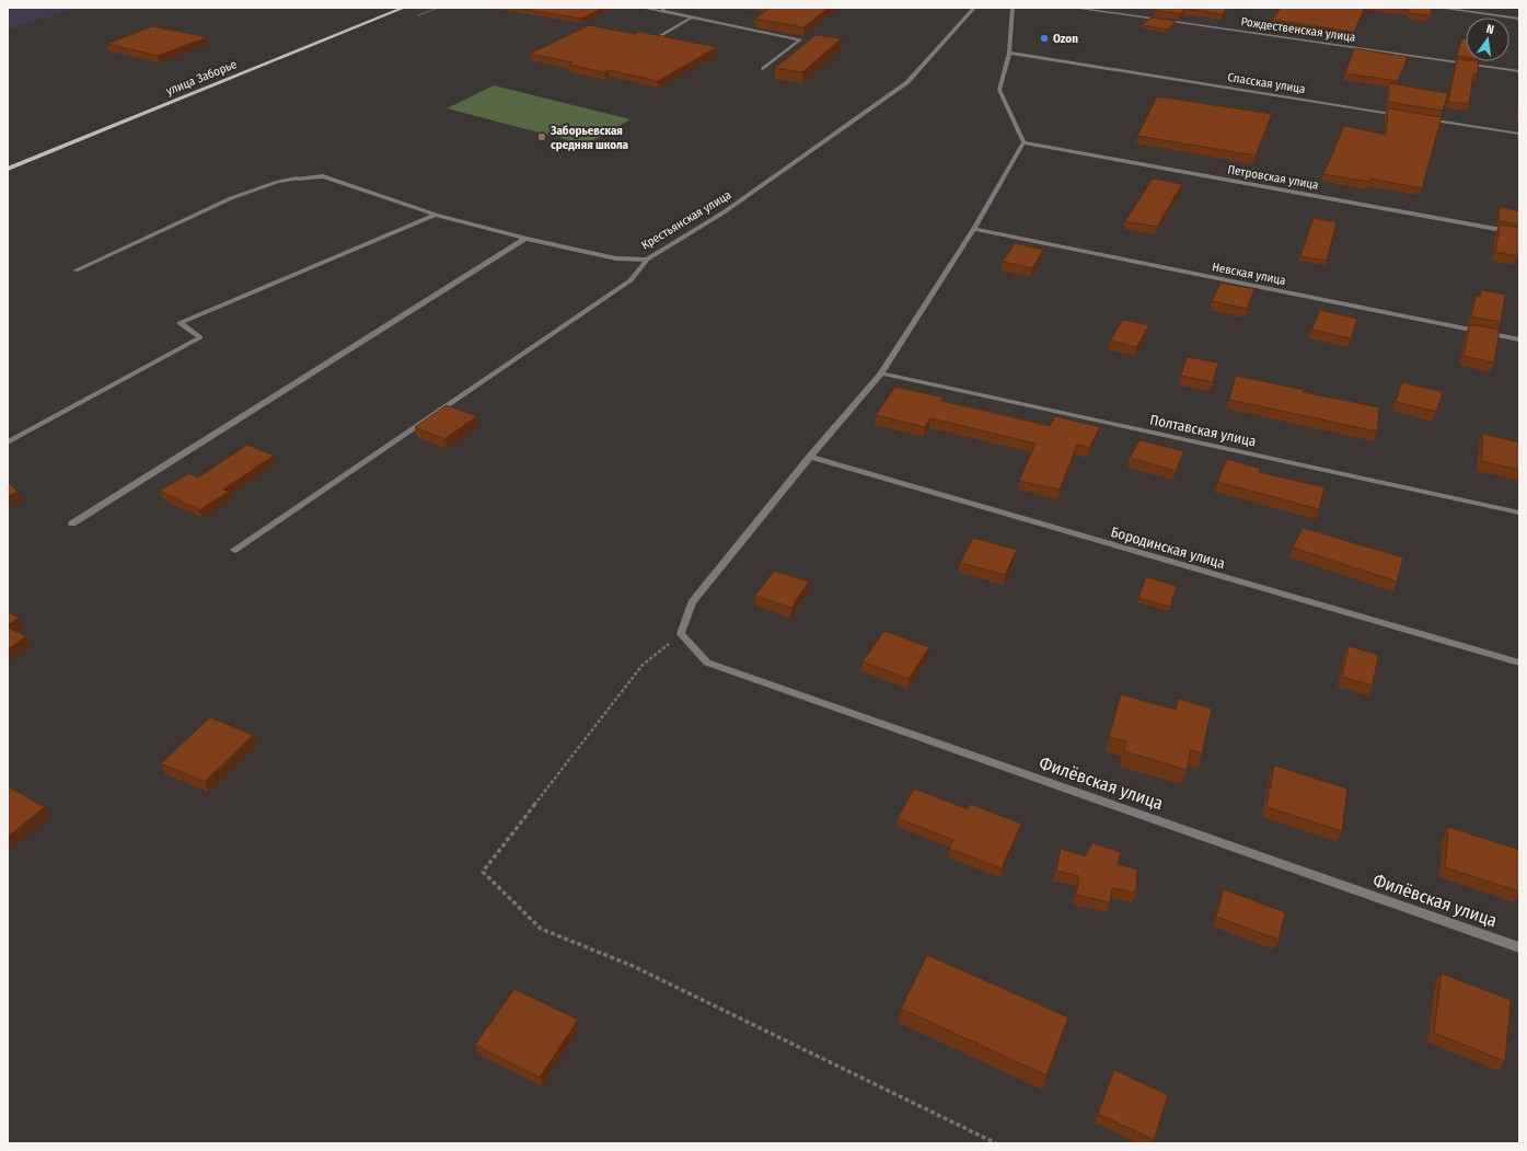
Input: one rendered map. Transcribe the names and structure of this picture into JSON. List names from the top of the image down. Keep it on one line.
{"streets":{"main road":["улица Заборье"],"street":["Рождественская улица","Спасская улица","Петровская улица","Крестьянская улица","Невская улица","Полтавская улица","Бородинская улица","Филёвская улица"]},"places":["Ozon","Заборьевская средняя школа"],"north":"top"}
